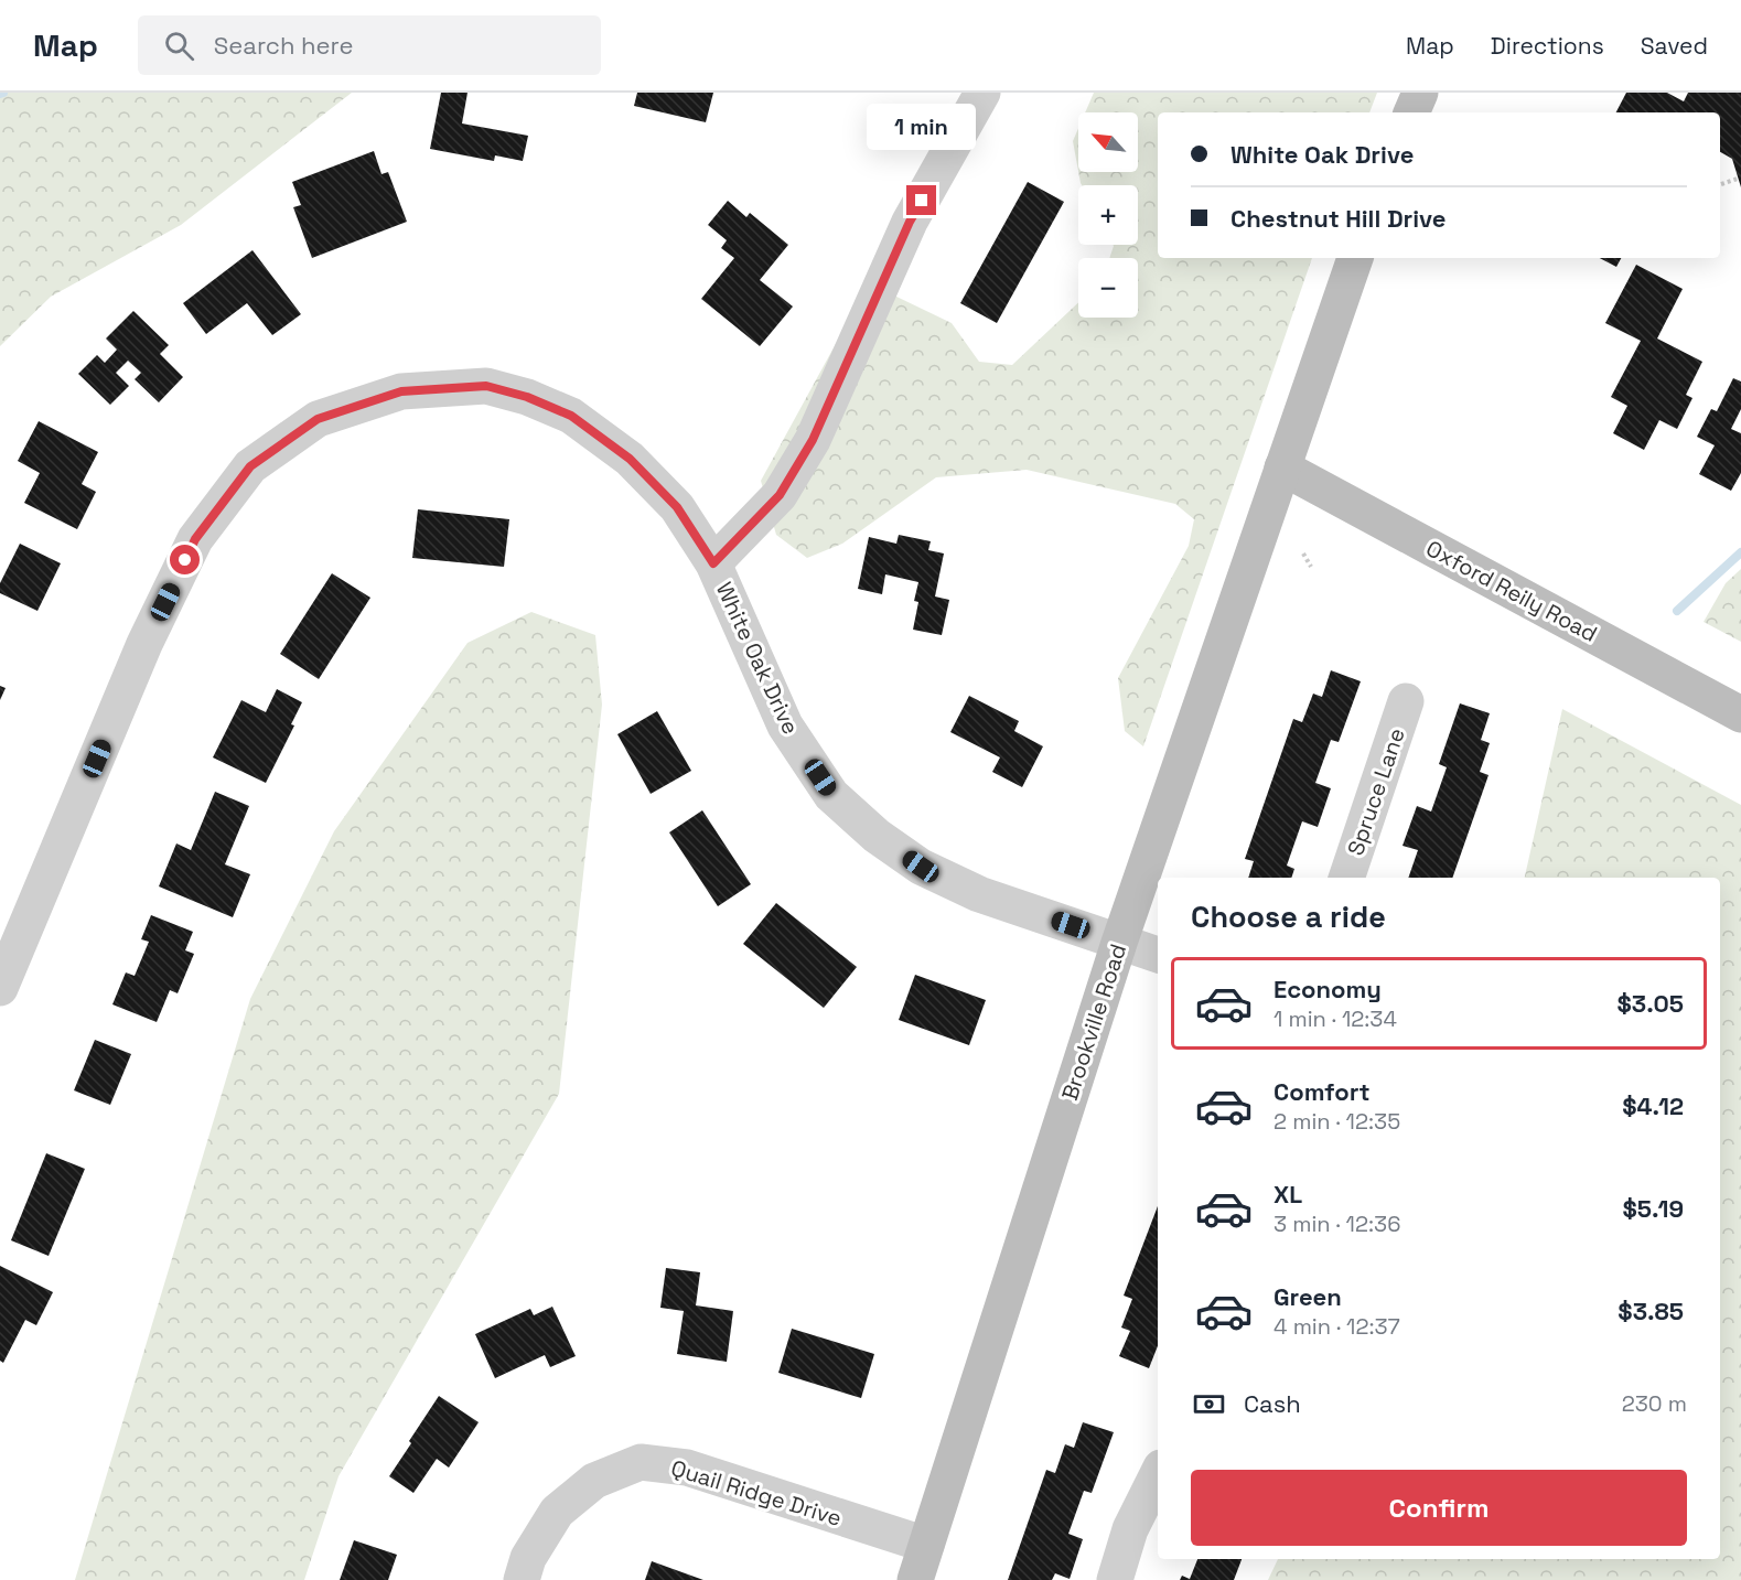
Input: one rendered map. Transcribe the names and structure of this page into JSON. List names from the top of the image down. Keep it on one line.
{"streets":{"street":["Oxford Reily Road","White Oak Drive","Spruce Lane","Brookville Road","Quail Ridge Drive"]},"crossings":[["Oxford Reily Road","Brookville Road"],["White Oak Drive","Brookville Road"],["Brookville Road","Quail Ridge Drive"]],"north":"top left","page":{"header":"Map","search":"Search here","nav":["Map","Directions","Saved"],"bubble":"1 min","map_buttons":["+","−"],"banner":["White Oak Drive","Chestnut Hill Drive"],"heading":"Choose a ride","list":[{"name":"Economy","note":"1 min · 12:34","value":"$3.05"},{"name":"Comfort","note":"2 min · 12:35","value":"$4.12"},{"name":"XL","note":"3 min · 12:36","value":"$5.19"},{"name":"Green","note":"4 min · 12:37","value":"$3.85"}],"pay":["Cash","230 m"],"buttons":"Confirm"}}
